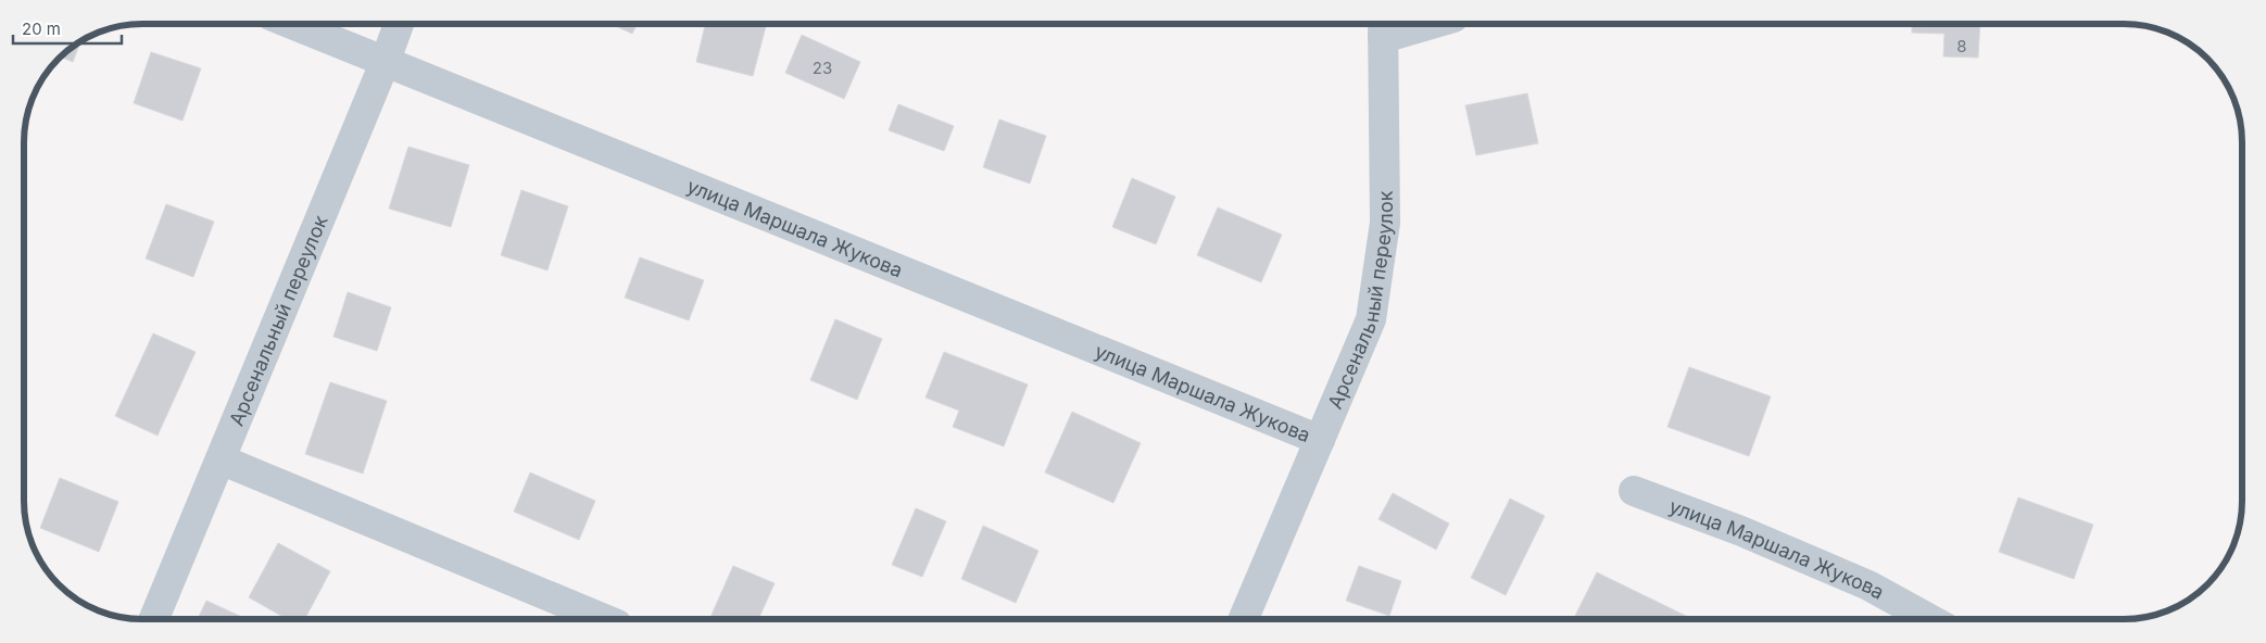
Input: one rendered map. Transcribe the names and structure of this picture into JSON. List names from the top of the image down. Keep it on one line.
{"streets":{"street":["улица Маршала Жукова","Арсенальный переулок"]},"crossings":[["улица Маршала Жукова","Арсенальный переулок"]],"house_numbers":["8","23"],"scale_bar":"20 m"}
